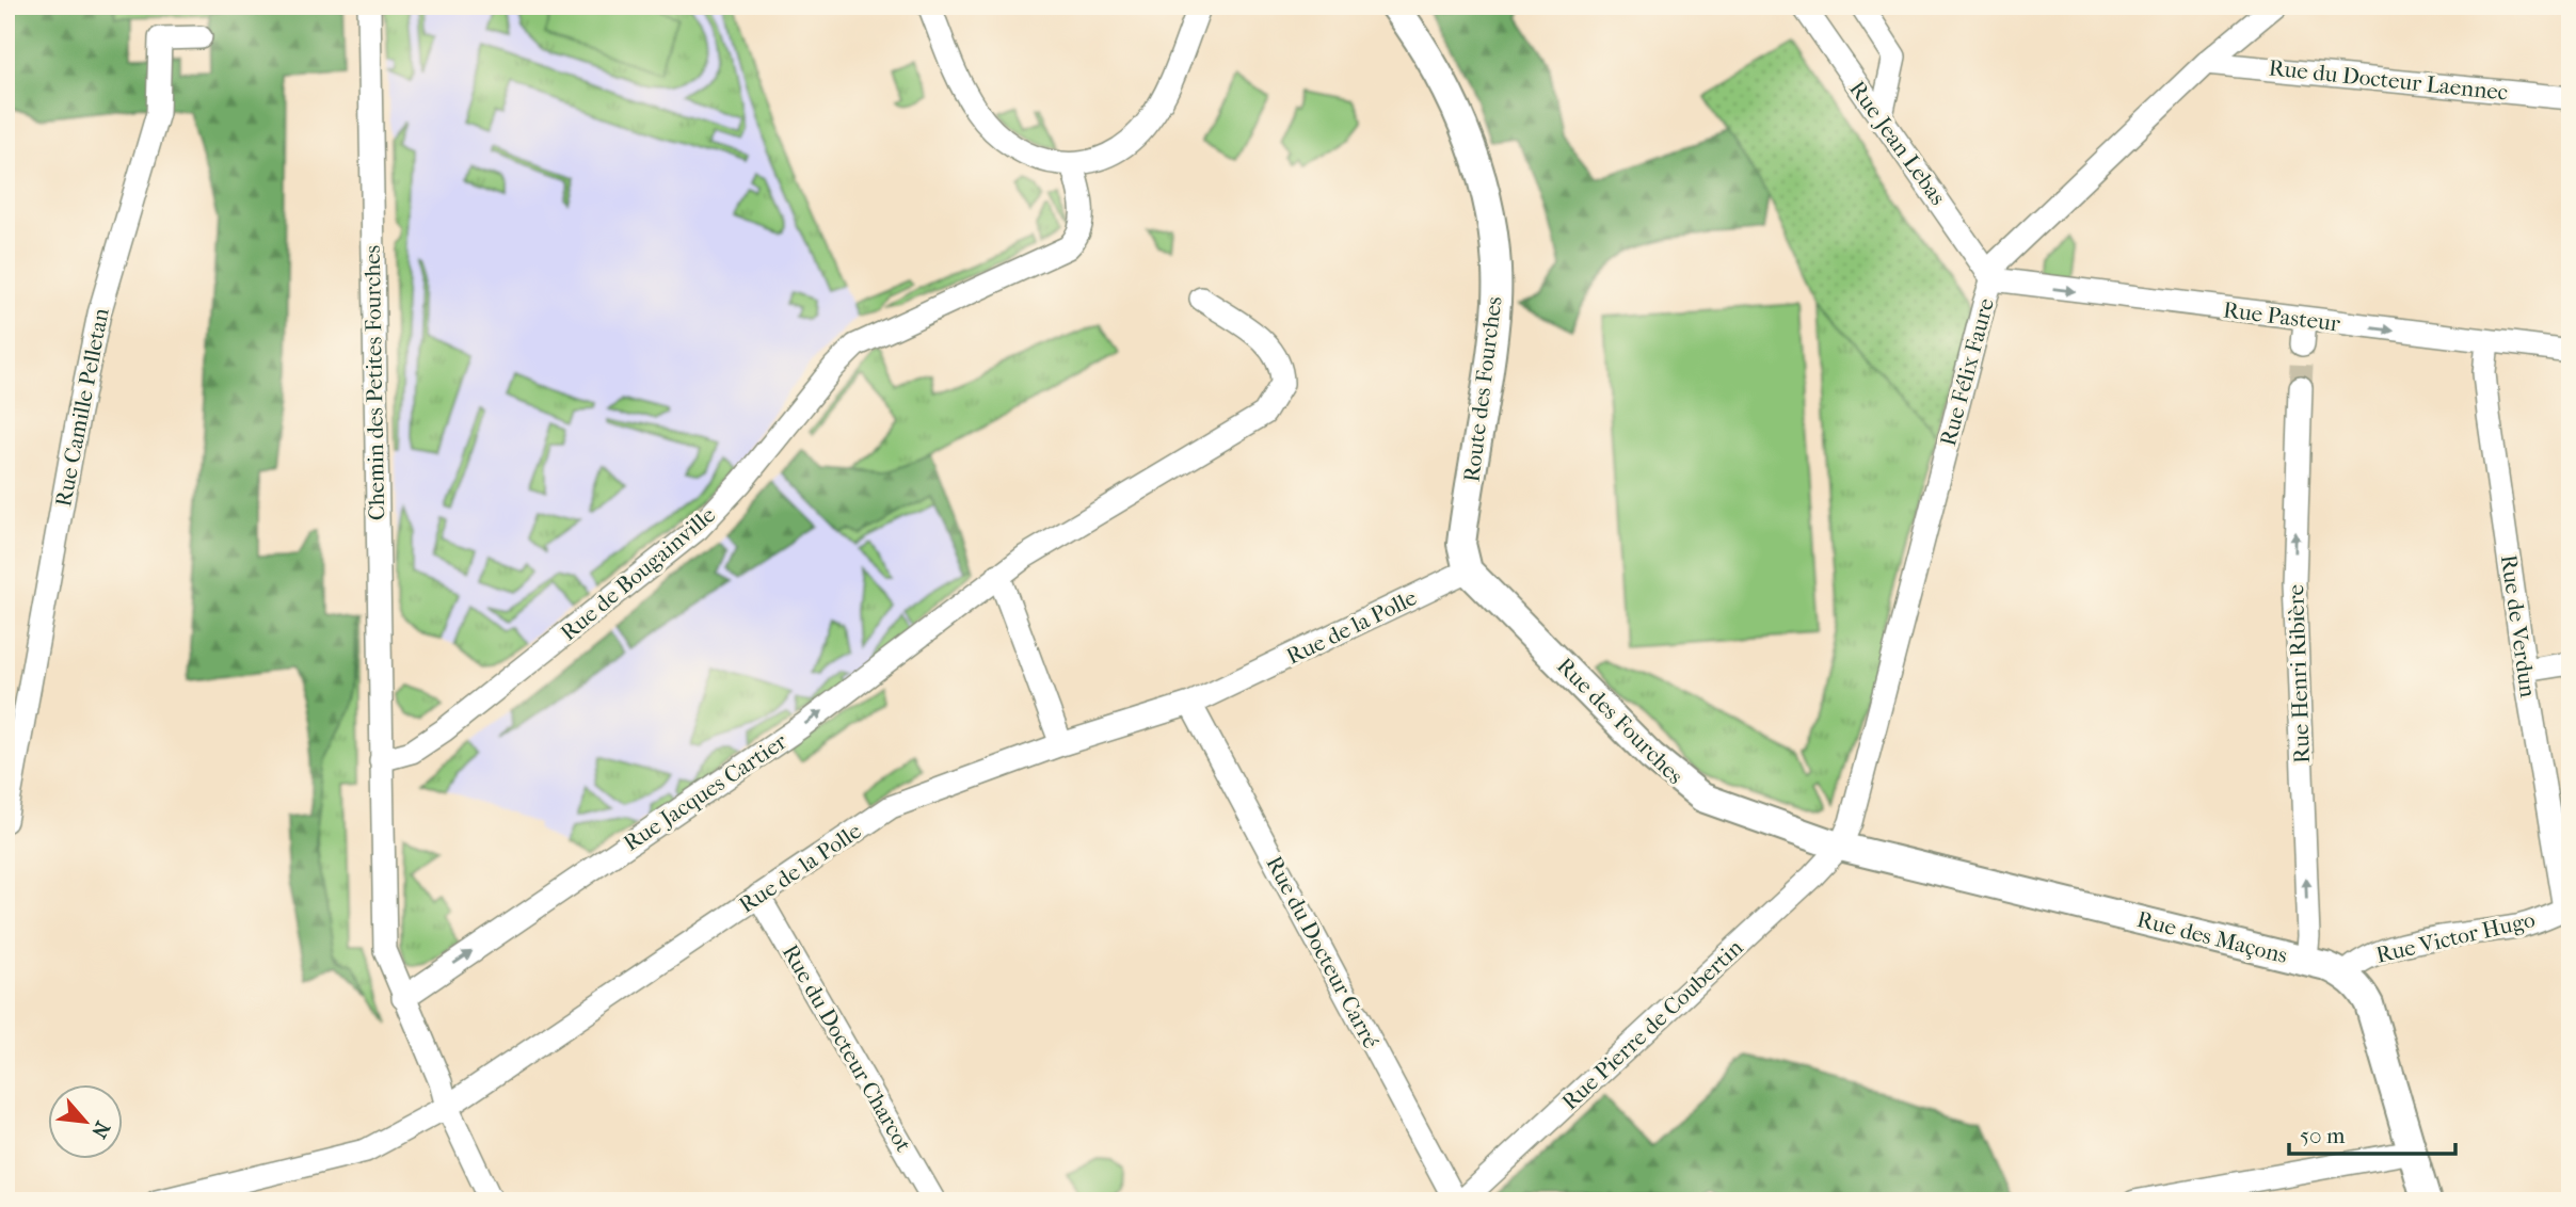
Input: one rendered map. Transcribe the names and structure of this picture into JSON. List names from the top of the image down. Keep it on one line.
{"streets":{"main road":["Route des Fourches","Rue des Fourches","Rue des Maçons"],"street":["Rue du Docteur Laennec","Rue Jean Lebas","Rue Pasteur","Rue Félix Faure","Chemin des Petites Fourches","Rue Camille Pelletan","Rue de Bougainville","Rue de Verdun","Rue de la Polle","Rue Henri Ribière","Rue Jacques Cartier","Rue Victor Hugo","Rue du Docteur Carré","Rue Pierre de Coubertin","Rue du Docteur Charcot"]},"crossings":[["Rue du Docteur Laennec","Rue Félix Faure"],["Rue Jean Lebas","Rue Pasteur"],["Rue Jean Lebas","Rue Félix Faure"],["Rue Pasteur","Rue Félix Faure"],["Rue Pasteur","Rue de Verdun"],["Rue Félix Faure","Rue des Fourches"],["Rue Félix Faure","Rue des Maçons"],["Rue Félix Faure","Rue Pierre de Coubertin"],["Chemin des Petites Fourches","Rue de Bougainville"],["Route des Fourches","Rue de la Polle"],["Route des Fourches","Rue des Fourches"],["Rue de Verdun","Rue Victor Hugo"],["Rue de la Polle","Rue des Fourches"],["Rue de la Polle","Rue du Docteur Carré"],["Rue de la Polle","Rue du Docteur Charcot"],["Rue Henri Ribière","Rue des Maçons"],["Rue des Fourches","Rue des Maçons"],["Rue des Fourches","Rue Pierre de Coubertin"],["Rue des Maçons","Rue Victor Hugo"],["Rue des Maçons","Rue Pierre de Coubertin"]],"one_way":["Rue Pasteur","Rue Henri Ribière","Rue Jacques Cartier"],"scale_bar":"50 m","north":"bottom right"}
